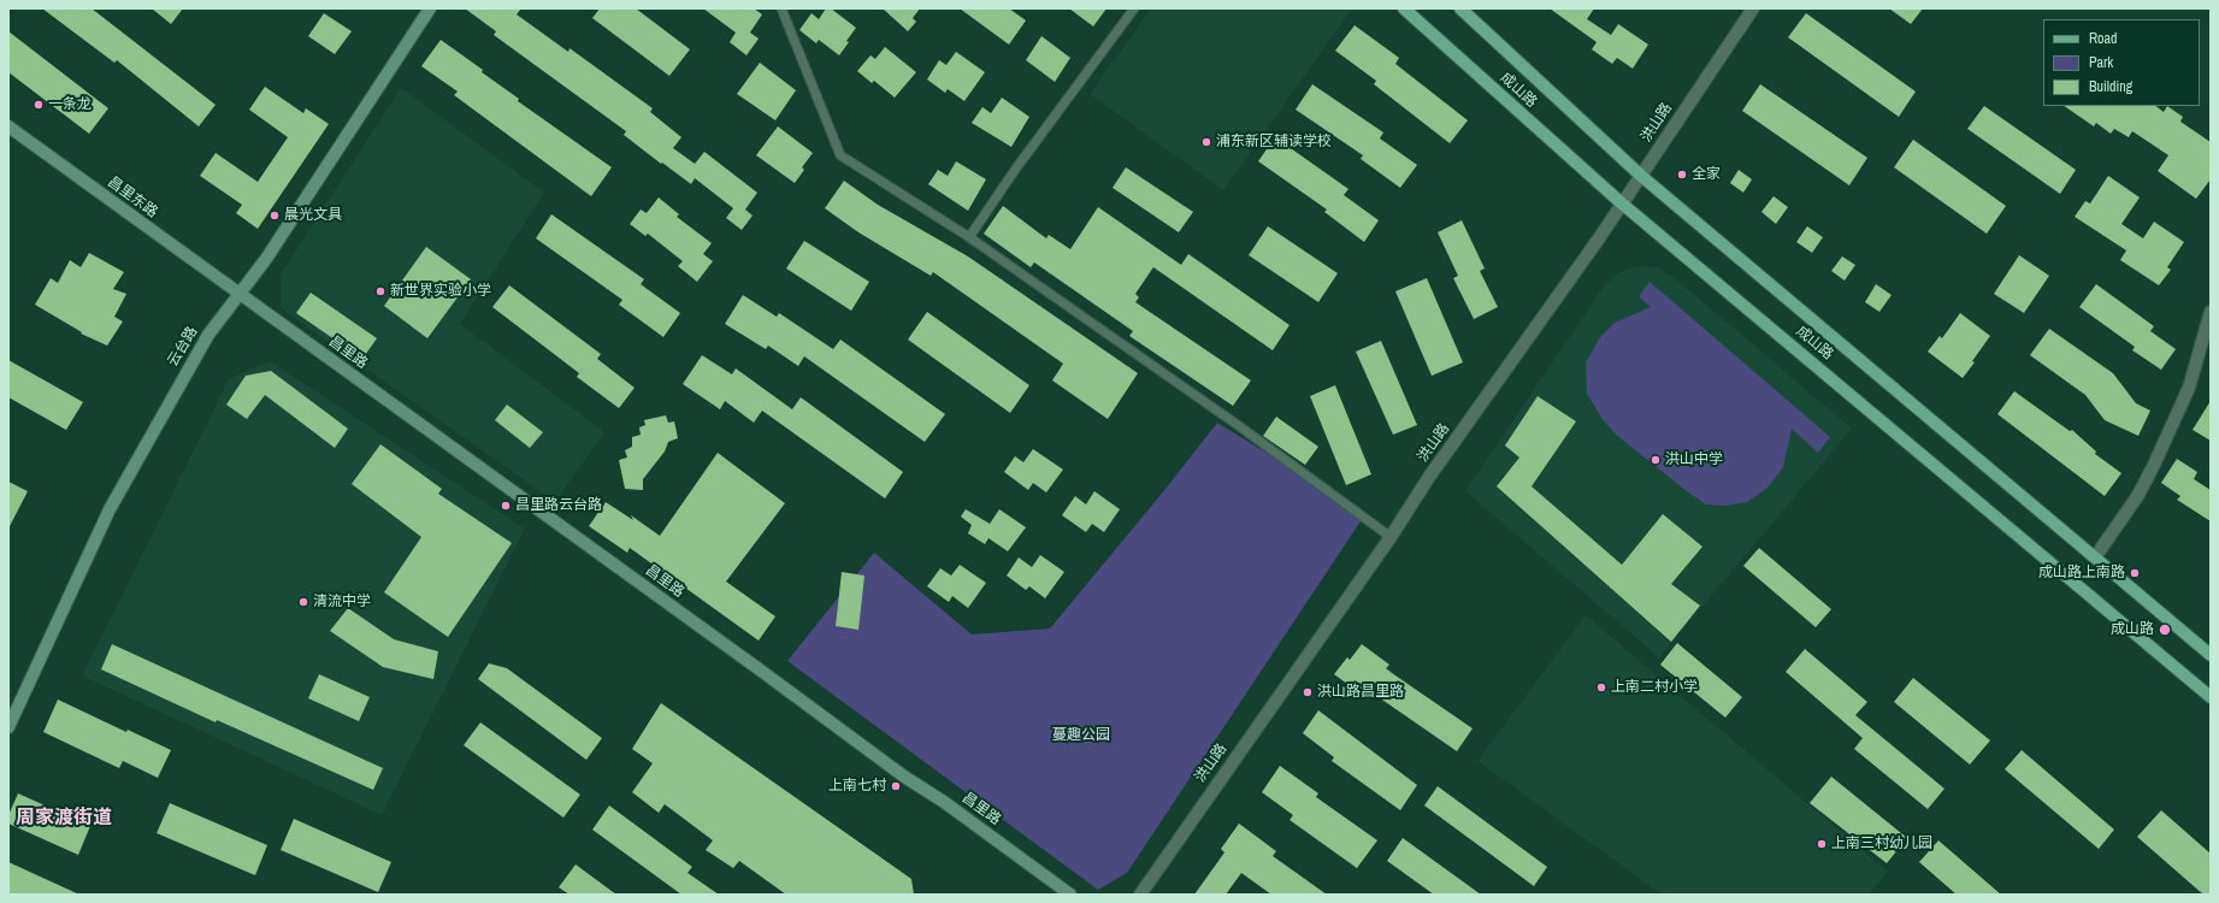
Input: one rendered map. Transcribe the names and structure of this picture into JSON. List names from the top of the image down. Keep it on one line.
{"streets":{"main road":["成山路"],"street":["洪山路","昌里东路","云台路","昌里路"]},"crossings":[["成山路","洪山路"],["昌里东路","云台路"],["昌里东路","昌里路"],["云台路","昌里路"]],"districts":["周家渡街道"],"parks":["蔓趣公园"],"places":["一条龙","浦东新区辅读学校","全家","晨光文具","新世界实验小学","洪山中学","昌里路云台路","成山路上南路","清流中学","成山路","上南二村小学","洪山路昌里路","上南七村","上南三村幼儿园"],"legend":["Road","Park","Building"]}
